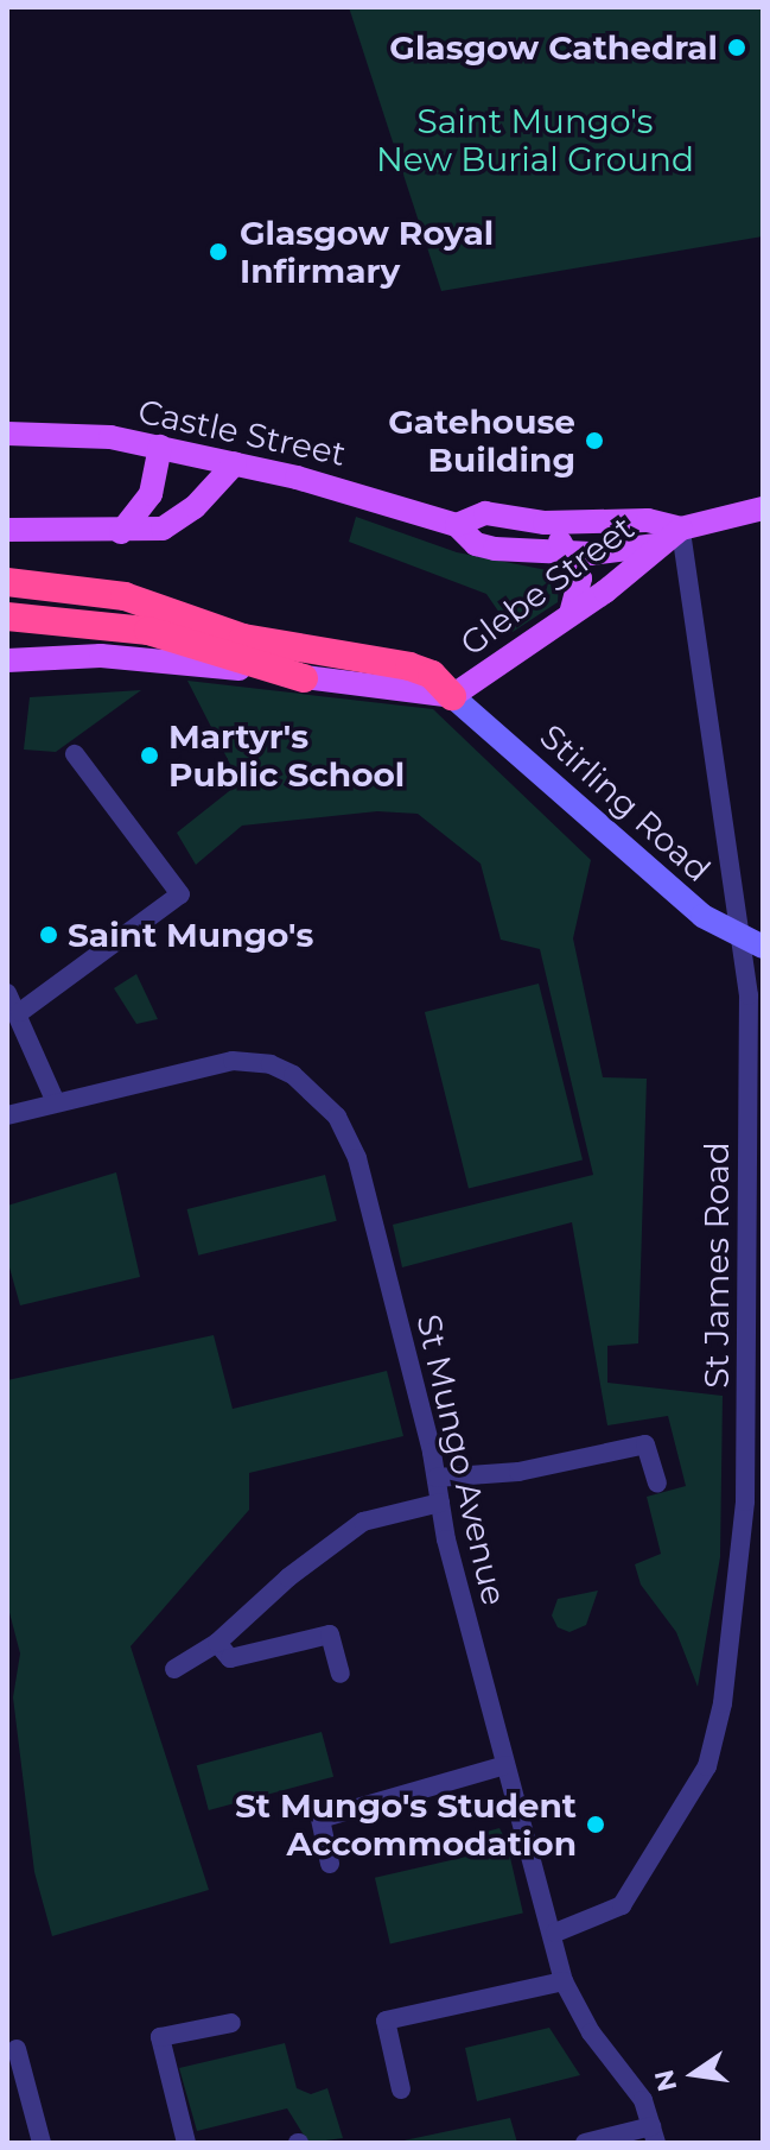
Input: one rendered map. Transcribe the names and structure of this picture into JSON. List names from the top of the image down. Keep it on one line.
{"streets":{"main road":["Castle Street","Glebe Street"],"street":["Stirling Road","St James Road","St Mungo Avenue"]},"crossings":[["Castle Street","Glebe Street"],["Glebe Street","Stirling Road"],["Glebe Street","St James Road"],["Stirling Road","St James Road"],["St James Road","St Mungo Avenue"]],"parks":["Saint Mungo's New Burial Ground"],"places":["Glasgow Cathedral","Glasgow Royal Infirmary","Gatehouse Building","Martyr's Public School","Saint Mungo's","St Mungo's Student Accommodation"],"north":"left"}
